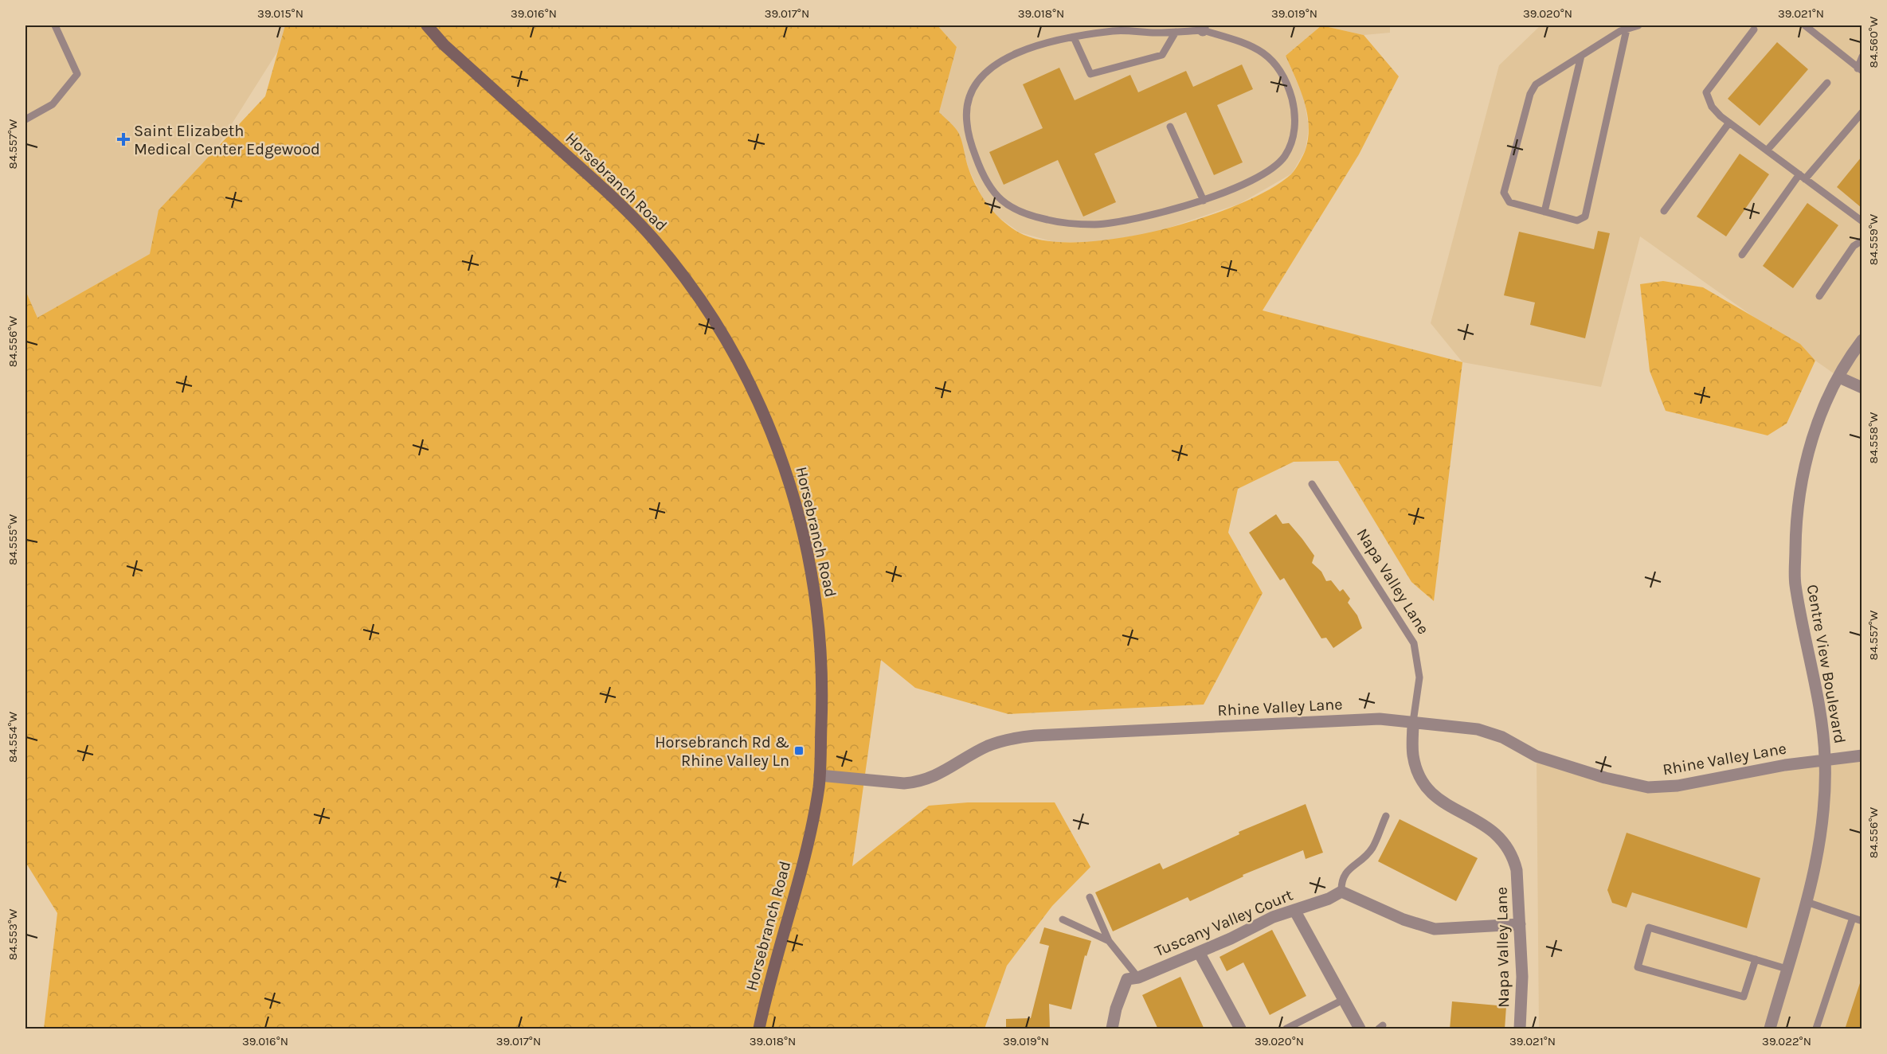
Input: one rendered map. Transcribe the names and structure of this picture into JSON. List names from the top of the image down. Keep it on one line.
{"streets":{"street":["Horsebranch Road","Napa Valley Lane","Centre View Boulevard","Rhine Valley Lane","Tuscany Valley Court"]},"crossings":[["Horsebranch Road","Rhine Valley Lane"],["Napa Valley Lane","Rhine Valley Lane"],["Centre View Boulevard","Rhine Valley Lane"]],"places":{"health":["Saint Elizabeth Medical Center Edgewood"],"transit":["Horsebranch Rd & Rhine Valley Ln"]},"coordinates":["39.015°N","39.016°N","39.017°N","39.018°N","39.019°N","39.020°N","39.021°N","84.560°W","84.557°W","84.559°W","84.556°W","84.558°W","84.555°W","84.554°W","84.553°W","39.022°N"]}
